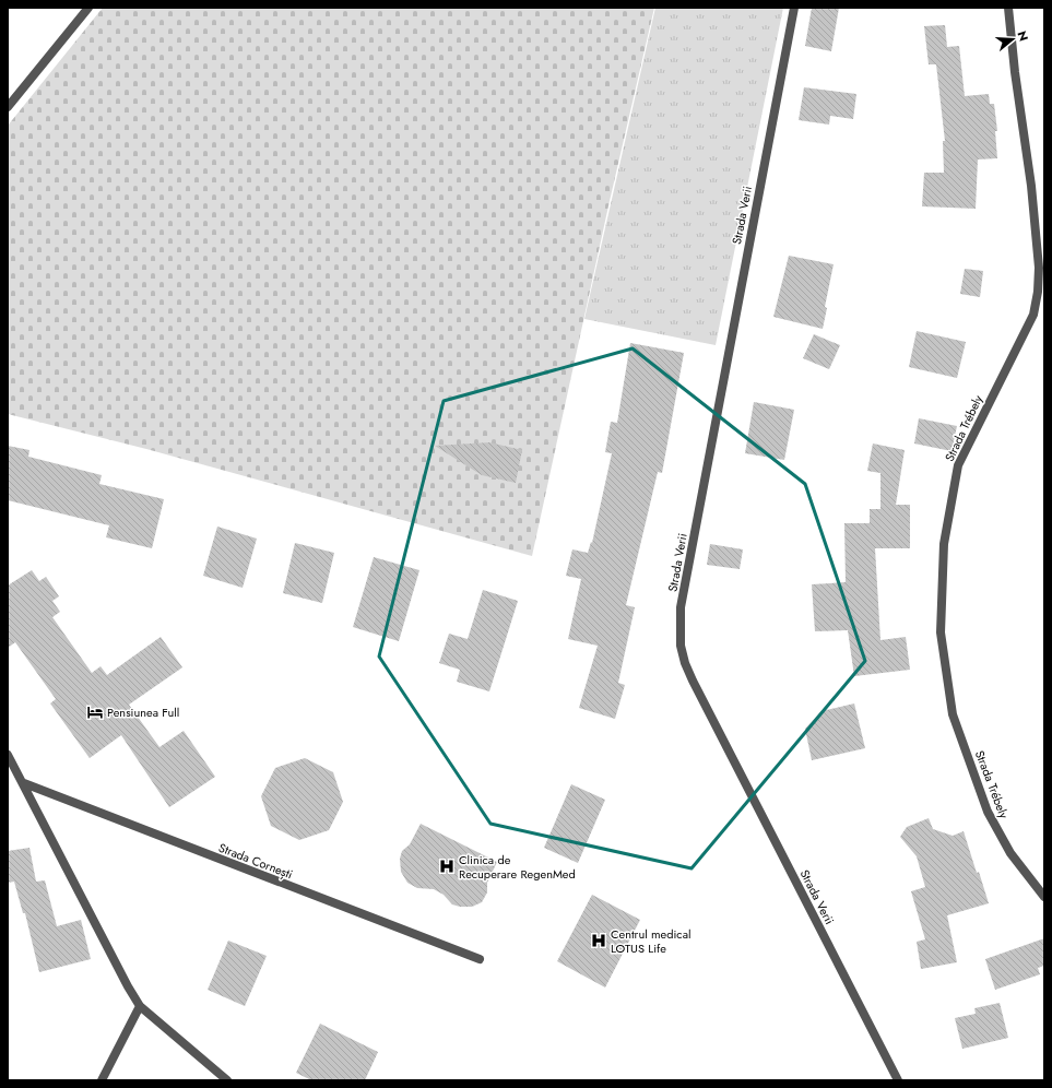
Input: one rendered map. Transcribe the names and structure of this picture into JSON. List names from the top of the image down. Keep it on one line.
{"streets":{"street":["Strada Verii","Strada Trébely","Strada Cornești"]},"places":{"hotel":["Pensiunea Full"],"hospital":["Clinica de Recuperare RegenMed","Centrul medical LOTUS Life"]},"north":"right"}
